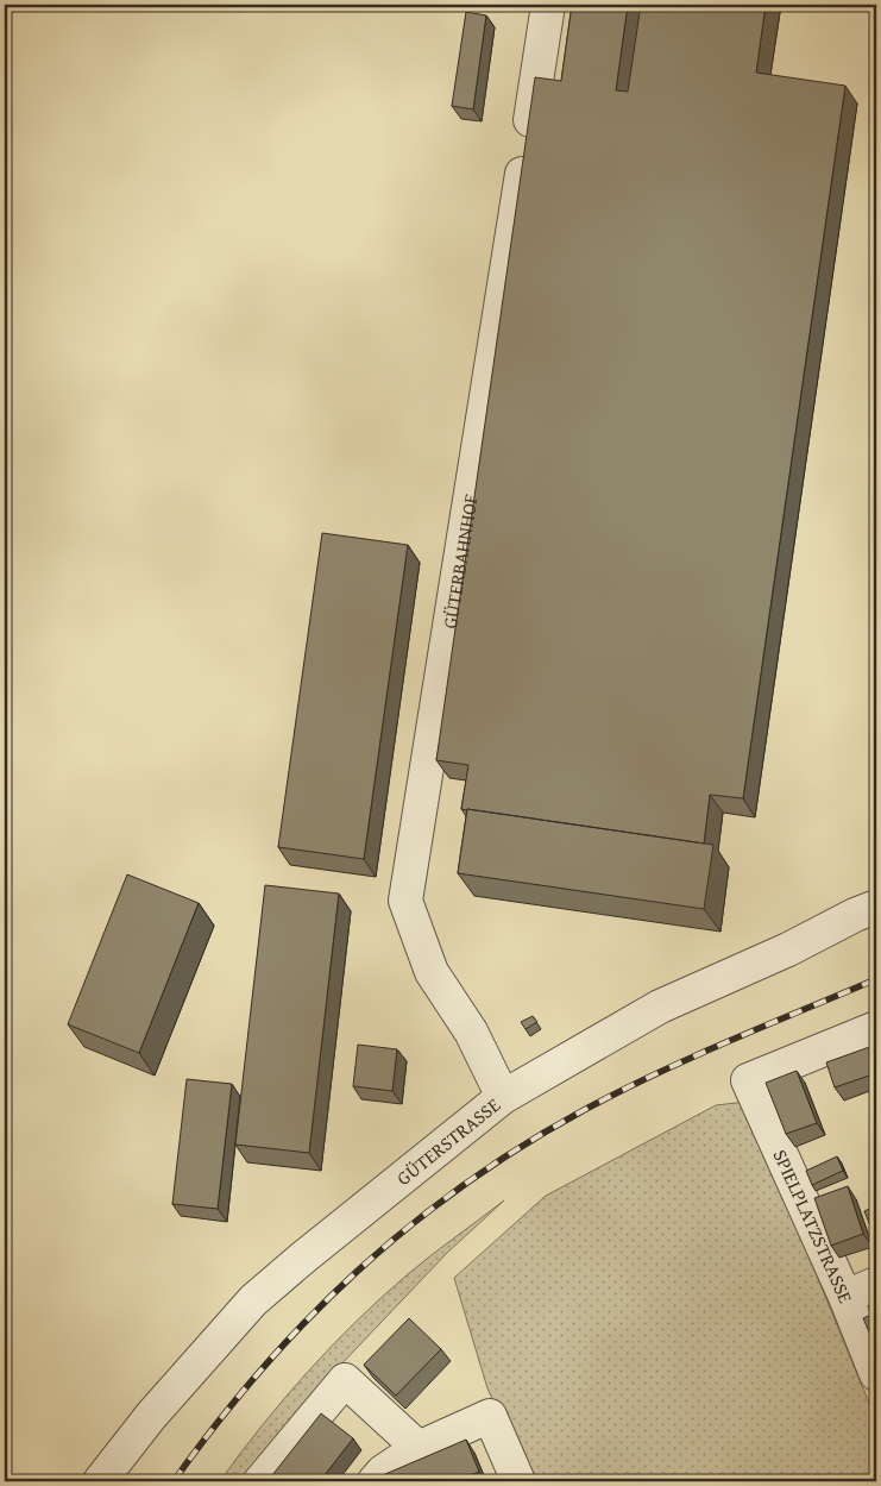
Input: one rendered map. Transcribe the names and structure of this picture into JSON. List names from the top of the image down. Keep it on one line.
{"streets":{"street":["GÜTERBAHNHOF","GÜTERSTRASSE","SPIELPLATZSTRASSE"]},"crossings":[["GÜTERBAHNHOF","GÜTERSTRASSE"]]}
